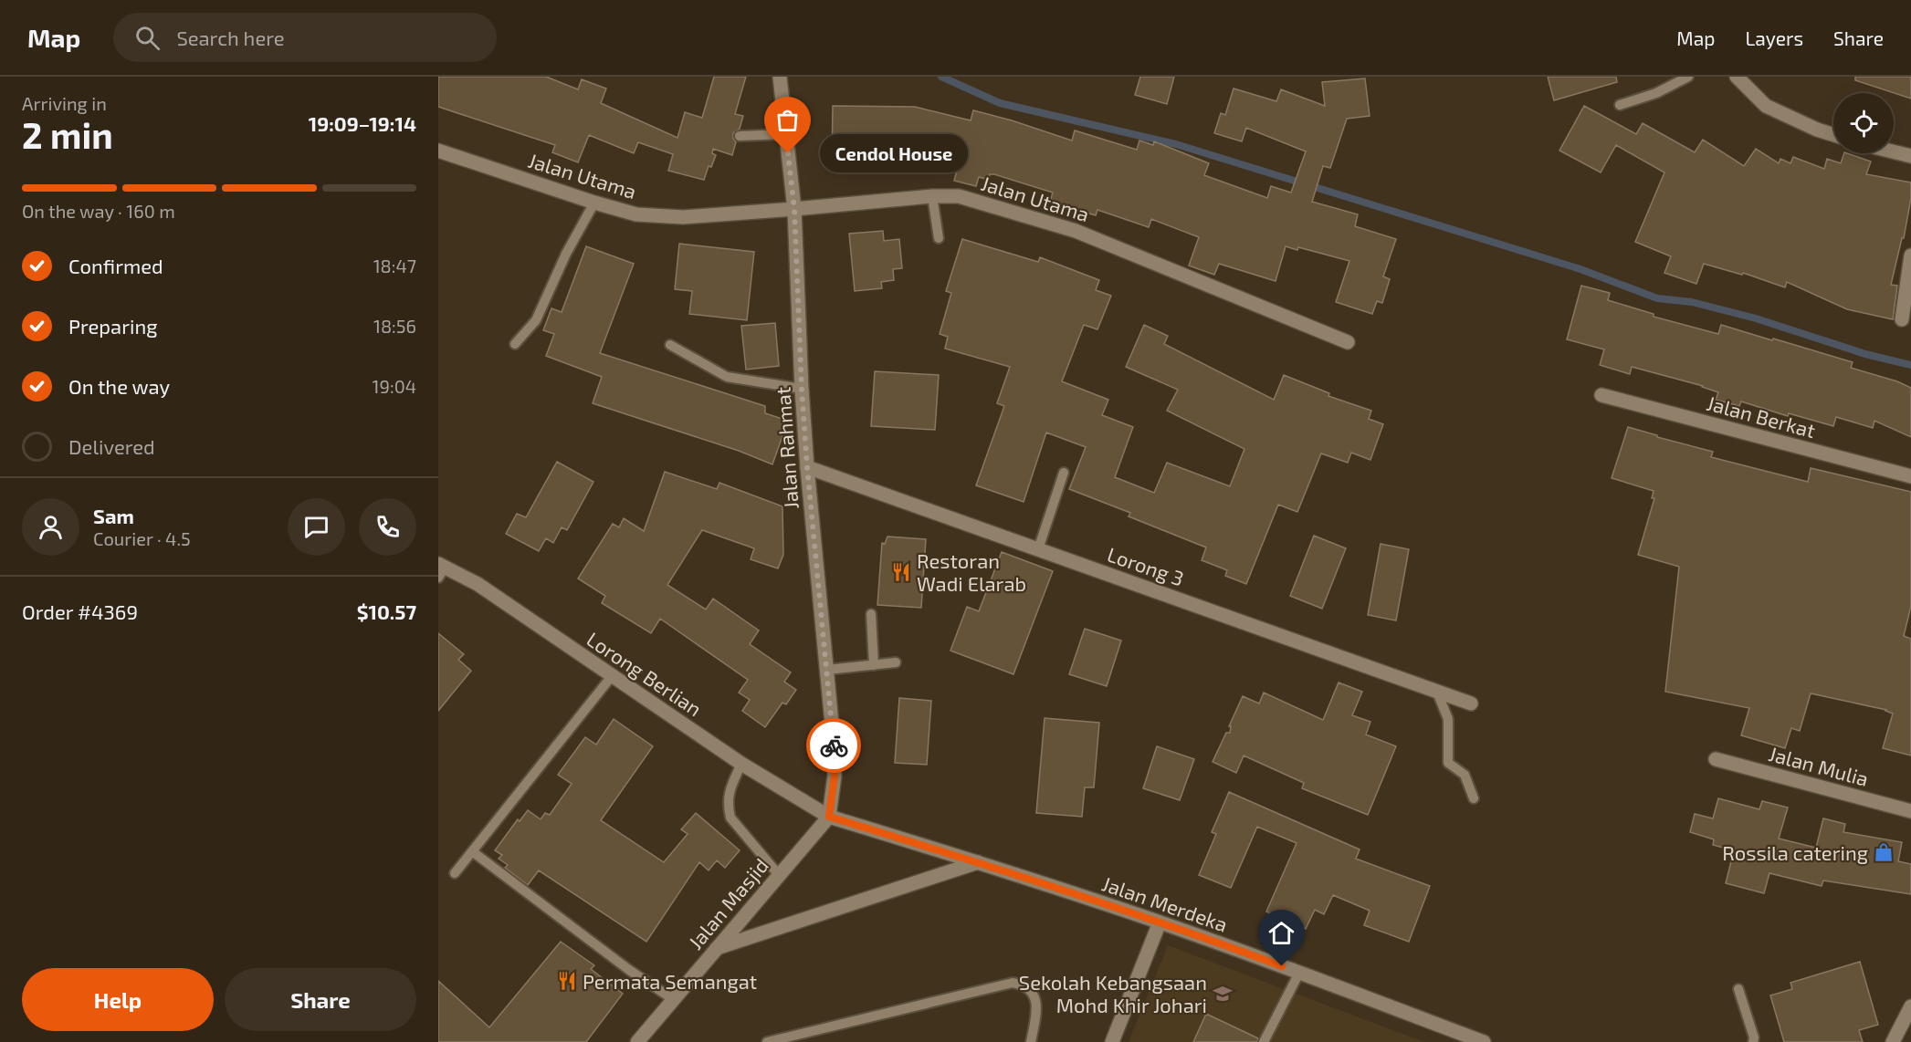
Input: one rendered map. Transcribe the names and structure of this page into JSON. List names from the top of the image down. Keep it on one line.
{"streets":{"street":["Jalan Utama","Jalan Berkat","Jalan Rahmat","Lorong 3","Lorong Berlian","Jalan Mulia","Jalan Masjid","Jalan Merdeka"]},"crossings":[["Jalan Utama","Jalan Rahmat"],["Jalan Rahmat","Lorong 3"],["Jalan Rahmat","Lorong Berlian"],["Jalan Rahmat","Jalan Masjid"],["Jalan Rahmat","Jalan Merdeka"],["Lorong Berlian","Jalan Masjid"],["Lorong Berlian","Jalan Merdeka"],["Jalan Masjid","Jalan Merdeka"]],"places":{"other":["Cendol House"],"restaurant":["Restoran Wadi Elarab","Permata Semangat"],"shop":["Rossila catering"],"school or university":["Sekolah Kebangsaan Mohd Khir Johari"]},"page":{"header":"Map","search":"Search here","nav":["Map","Layers","Share"],"heading":["2 min","Arriving in","19:09–19:14"],"panel":["Sam","Courier · 4.5","Order #4369","$10.57"],"bubble":"Cendol House","bar":"On the way · 160 m","list":[["Confirmed","18:47"],["Preparing","18:56"],["On the way","19:04"],"Delivered"],"buttons":["Help","Share"]}}
